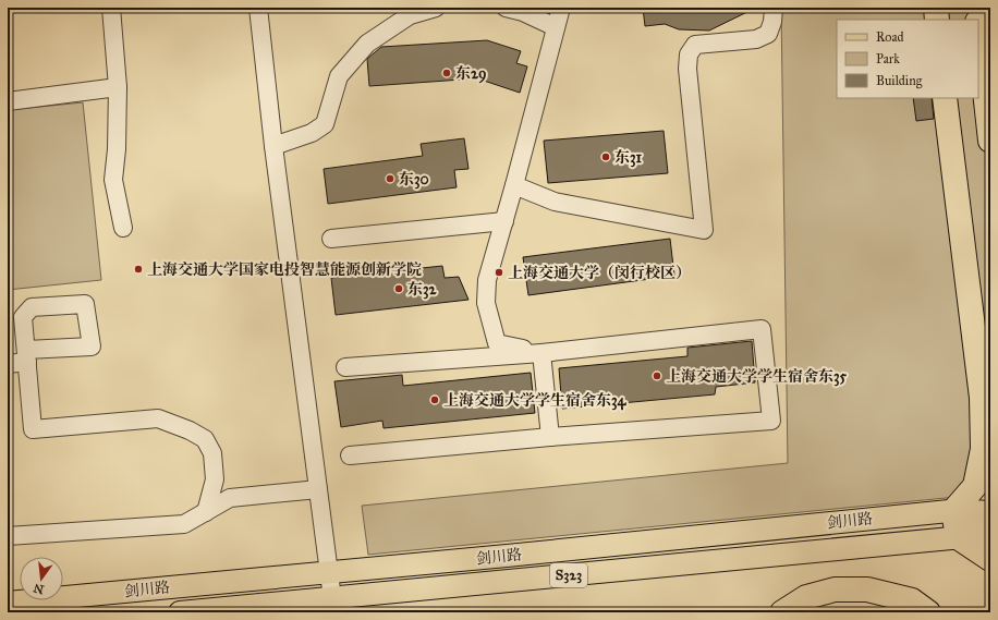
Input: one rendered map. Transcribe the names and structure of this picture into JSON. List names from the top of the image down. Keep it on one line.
{"streets":{"main road":["剑川路","S323"]},"places":["东29","东31","东30","上海交通大学国家电投智慧能源创新学院","上海交通大学（闵行校区）","东32","上海交通大学学生宿舍东35","上海交通大学学生宿舍东34"],"legend":["Road","Park","Building"],"north":"bottom"}
